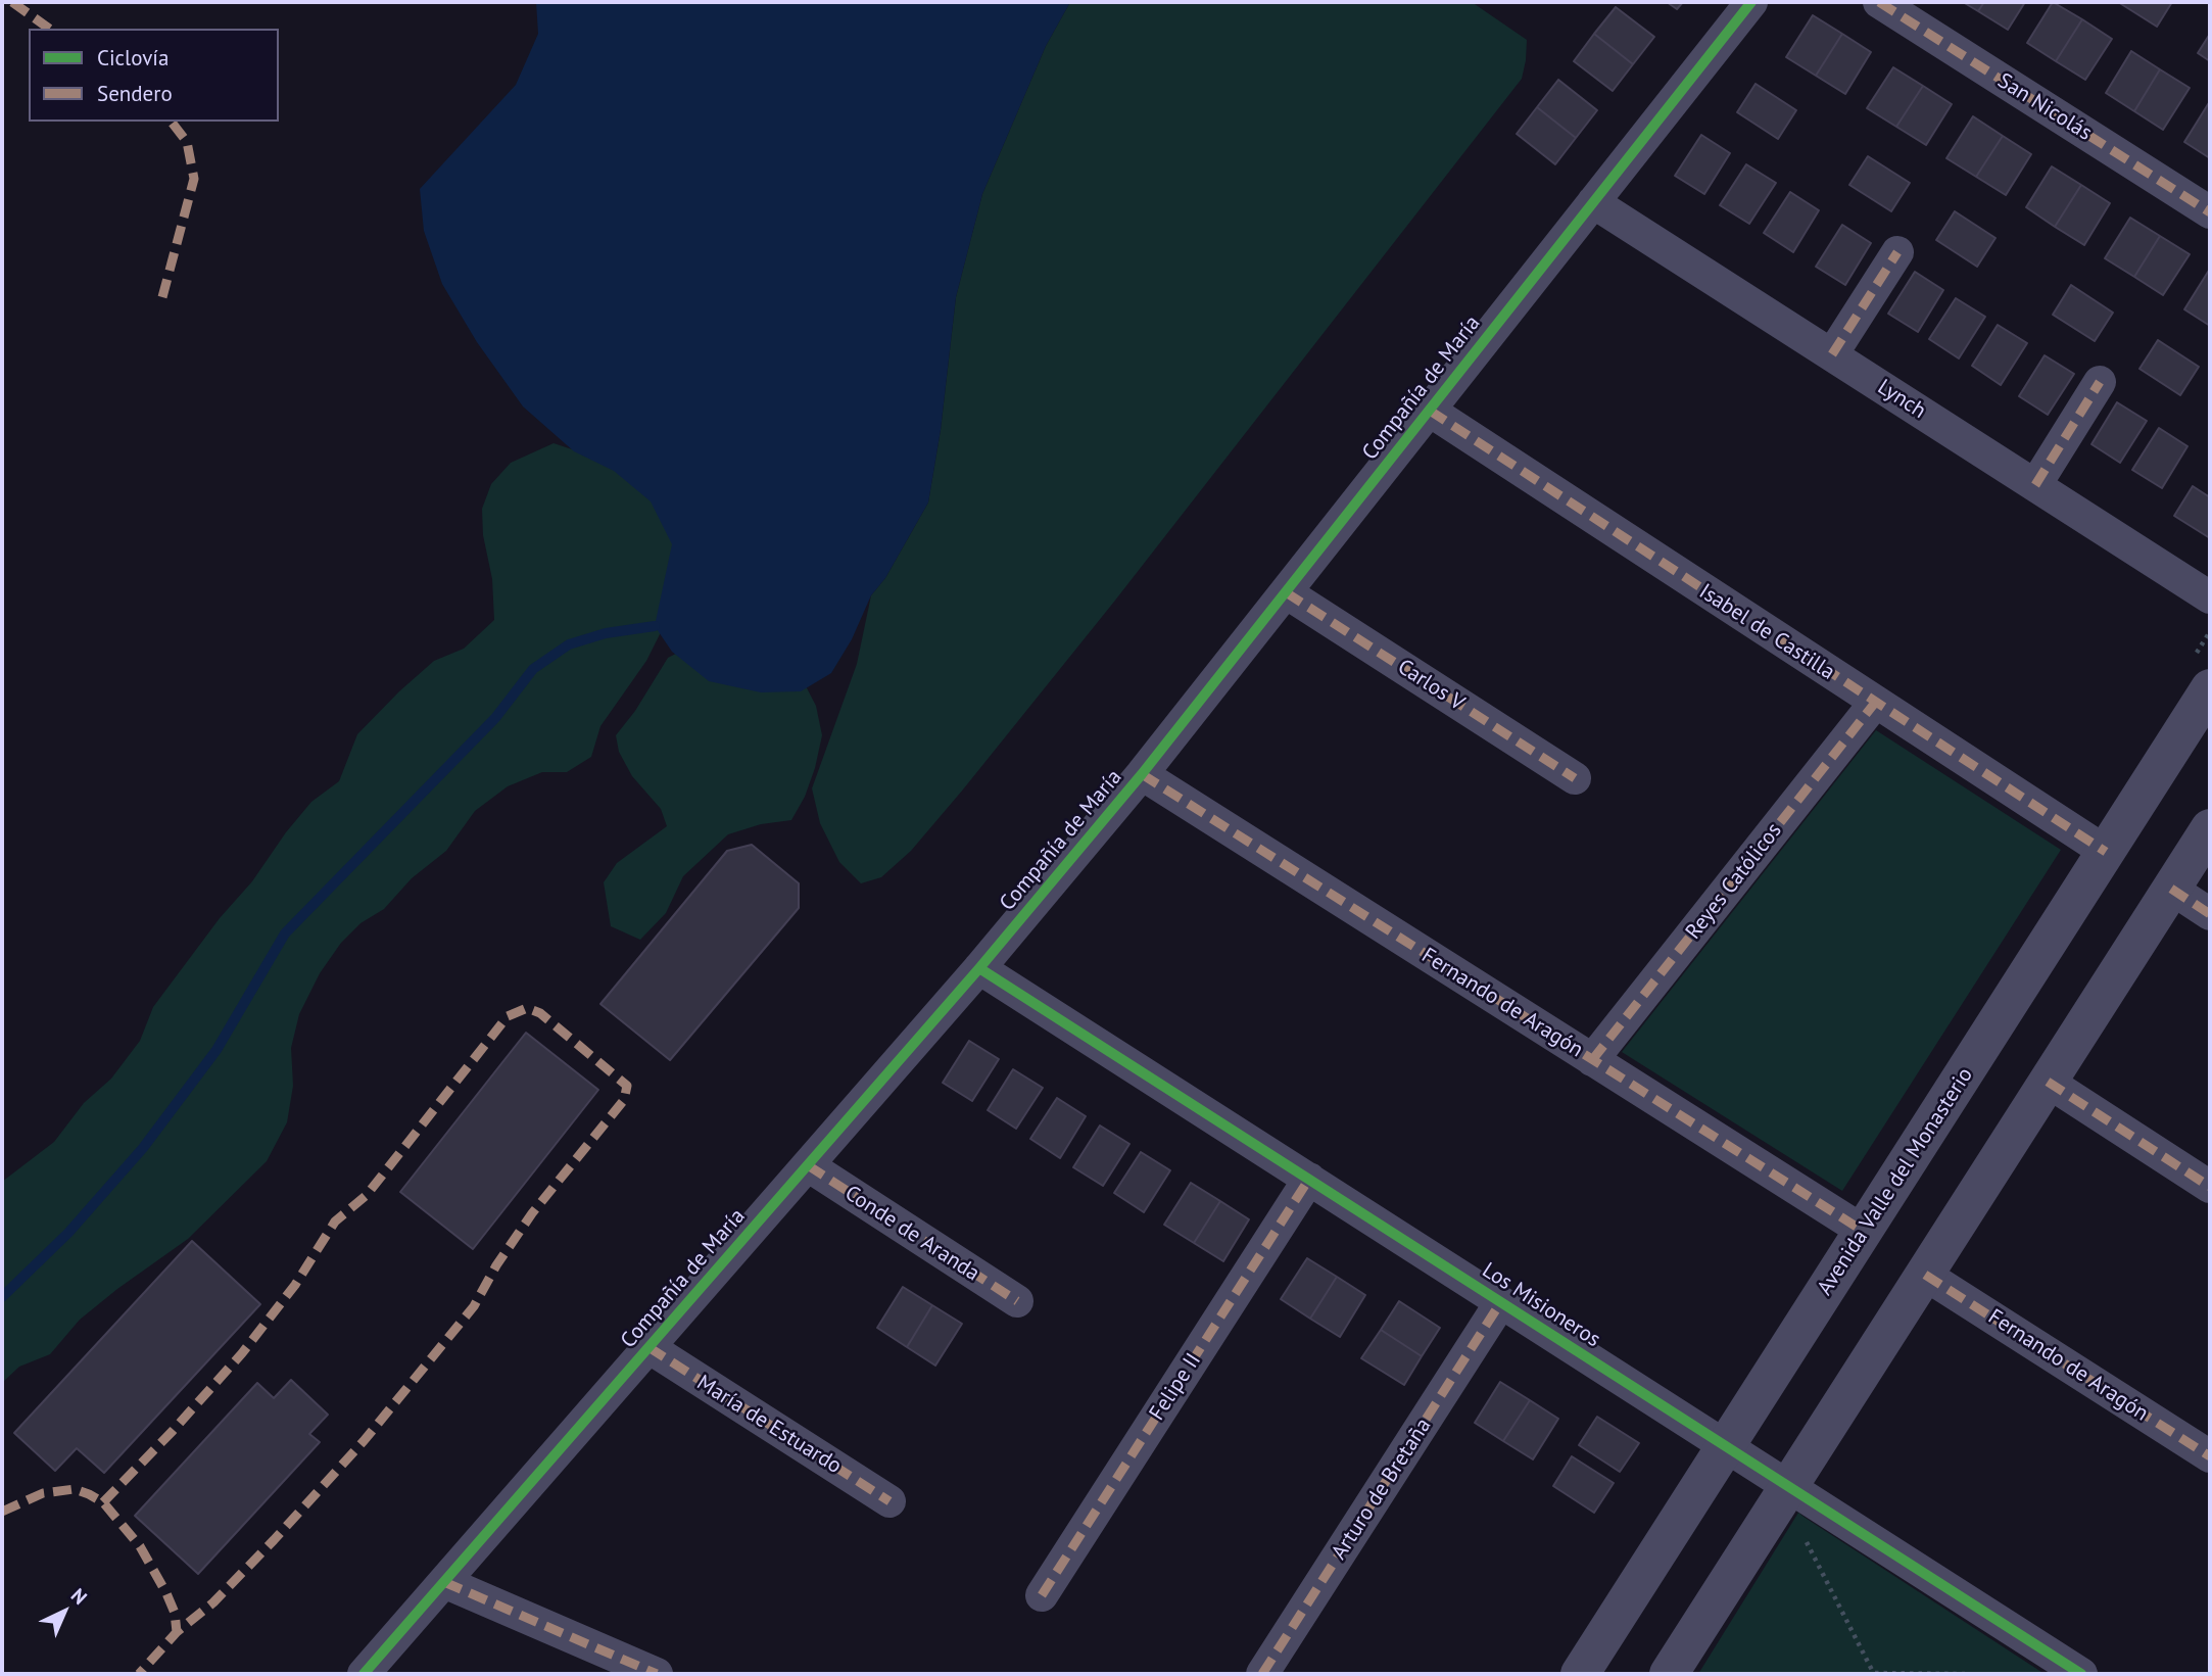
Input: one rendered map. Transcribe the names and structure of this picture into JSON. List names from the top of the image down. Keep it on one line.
{"streets":{"street":["San Nicolás","Compañía de María","Lynch","Isabel de Castilla","Carlos V","Reyes Católicos","Fernando de Aragón","Avenida Valle del Monasterio","Conde de Aranda","Los Misioneros","Felipe II","María de Estuardo","Arturo de Bretaña"]},"crossings":[["Compañía de María","Lynch"],["Compañía de María","Isabel de Castilla"],["Compañía de María","Carlos V"],["Compañía de María","Fernando de Aragón"],["Compañía de María","Conde de Aranda"],["Compañía de María","Los Misioneros"],["Compañía de María","María de Estuardo"],["Isabel de Castilla","Reyes Católicos"],["Isabel de Castilla","Avenida Valle del Monasterio"],["Reyes Católicos","Fernando de Aragón"],["Fernando de Aragón","Avenida Valle del Monasterio"],["Avenida Valle del Monasterio","Los Misioneros"],["Los Misioneros","Felipe II"],["Los Misioneros","Arturo de Bretaña"]],"legend":["Ciclovía","Sendero"],"north":"top right"}
